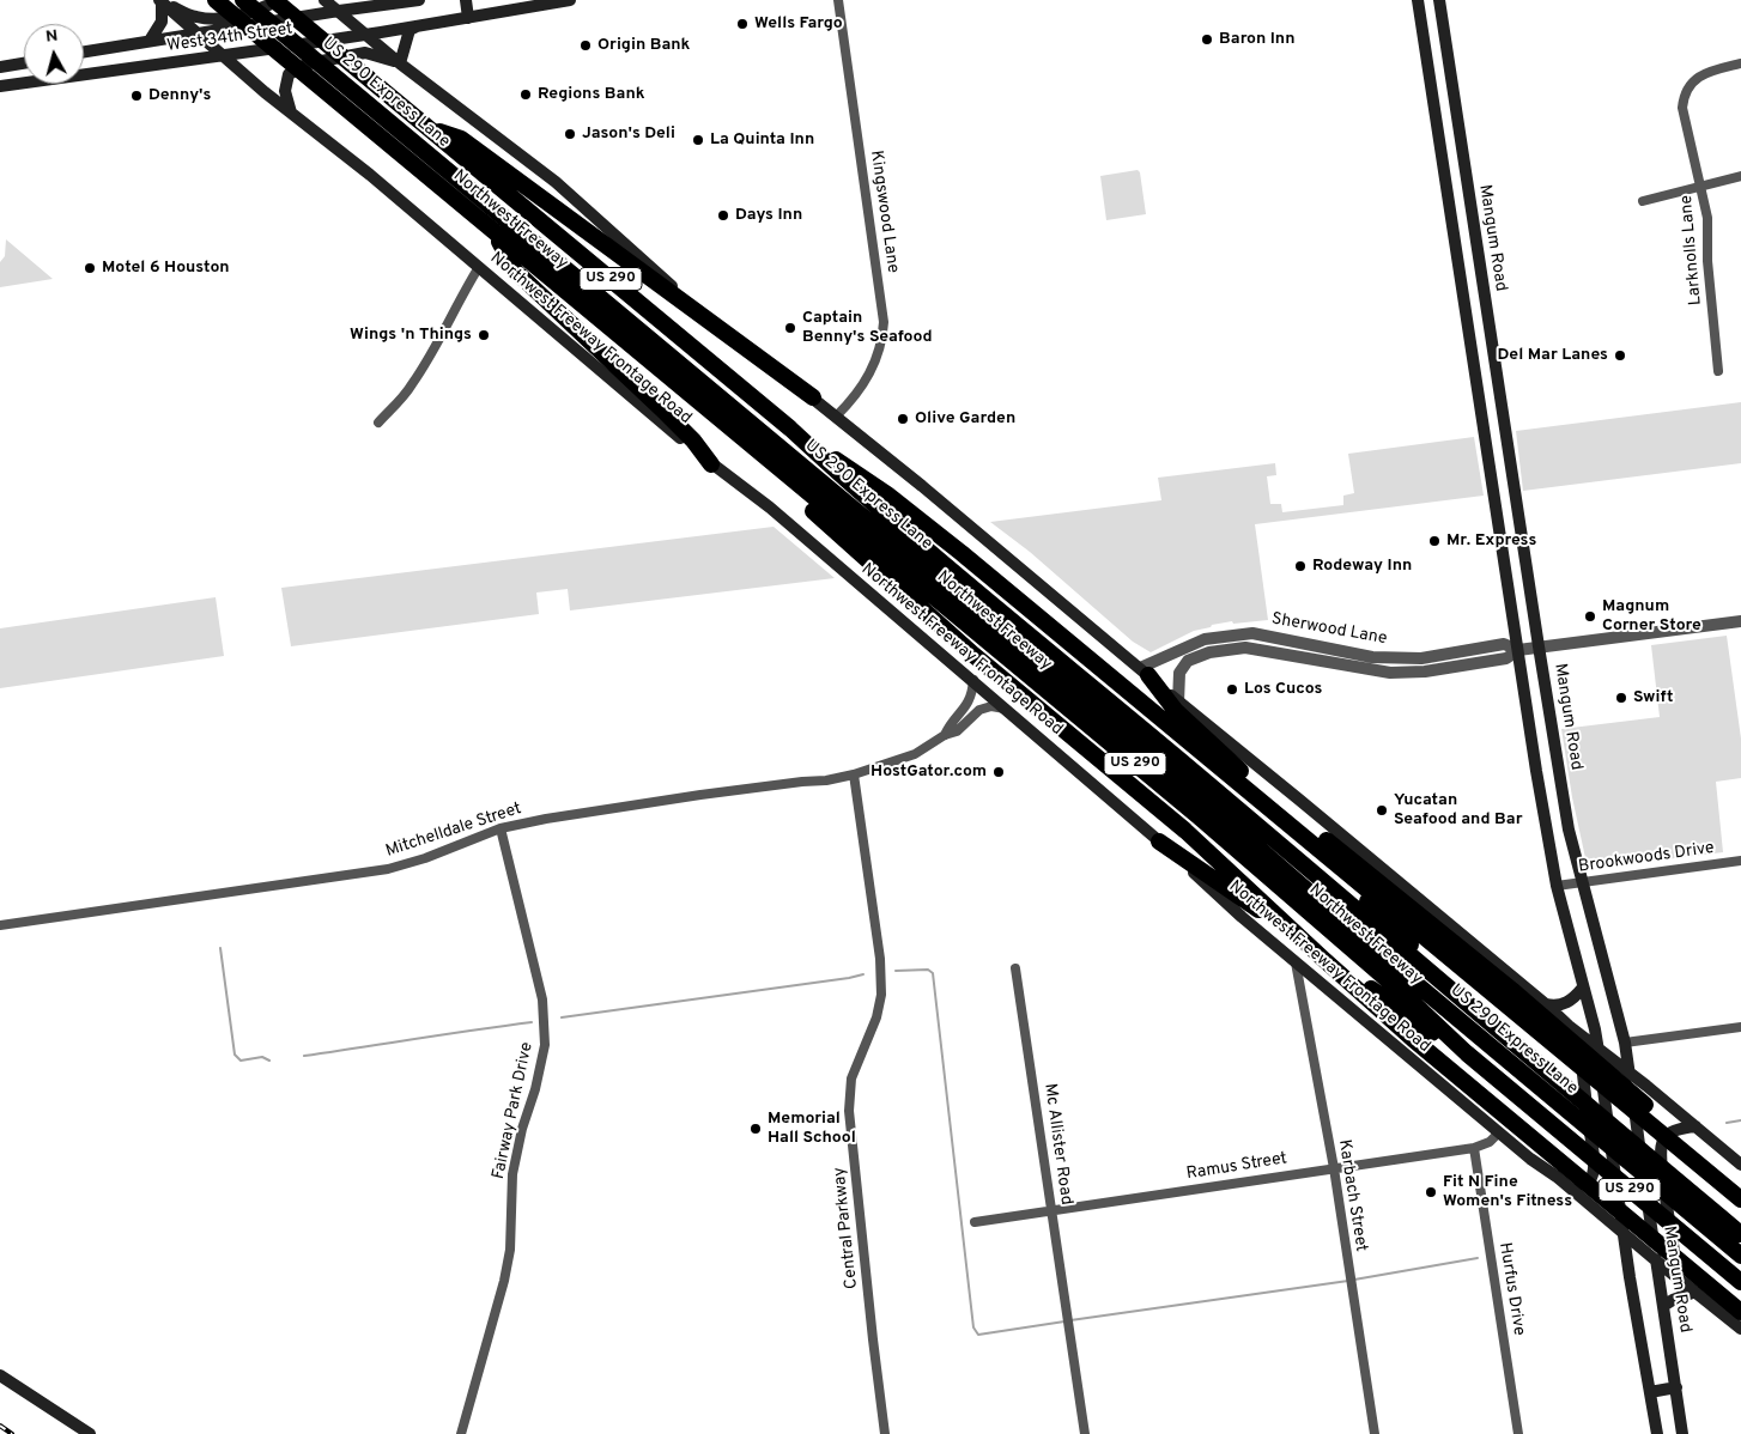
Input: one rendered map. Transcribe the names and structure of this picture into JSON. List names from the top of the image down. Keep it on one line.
{"streets":{"highway":["US 290 Express Lane","Northwest Freeway","US 290"],"main road":["West 34th Street","Mangum Road","Northwest Freeway Frontage Road"],"street":["Kingswood Lane","Larknolls Lane","Sherwood Lane","Mitchelldale Street","Brookwoods Drive","Fairway Park Drive","Mc Allister Road","Ramus Street","Karbach Street","Central Parkway","Hurfus Drive"]},"crossings":[["West 34th Street","Northwest Freeway Frontage Road"],["Mangum Road","Northwest Freeway Frontage Road"],["Mangum Road","Sherwood Lane"],["Mangum Road","Brookwoods Drive"],["Northwest Freeway Frontage Road","Mitchelldale Street"],["Northwest Freeway Frontage Road","Ramus Street"],["Northwest Freeway Frontage Road","Karbach Street"],["Mitchelldale Street","Fairway Park Drive"],["Mitchelldale Street","Central Parkway"],["Mc Allister Road","Ramus Street"],["Ramus Street","Karbach Street"],["Ramus Street","Hurfus Drive"]],"places":["Wells Fargo","Baron Inn","Origin Bank","Regions Bank","Denny's","Jason's Deli","La Quinta Inn","Days Inn","Motel 6 Houston","Captain Benny's Seafood","Wings 'n Things","Del Mar Lanes","Olive Garden","Mr. Express","Rodeway Inn","Magnum Corner Store","Los Cucos","Swift","HostGator.com","Yucatan Seafood and Bar","Memorial Hall School","Fit N Fine Women's Fitness"],"north":"top"}
